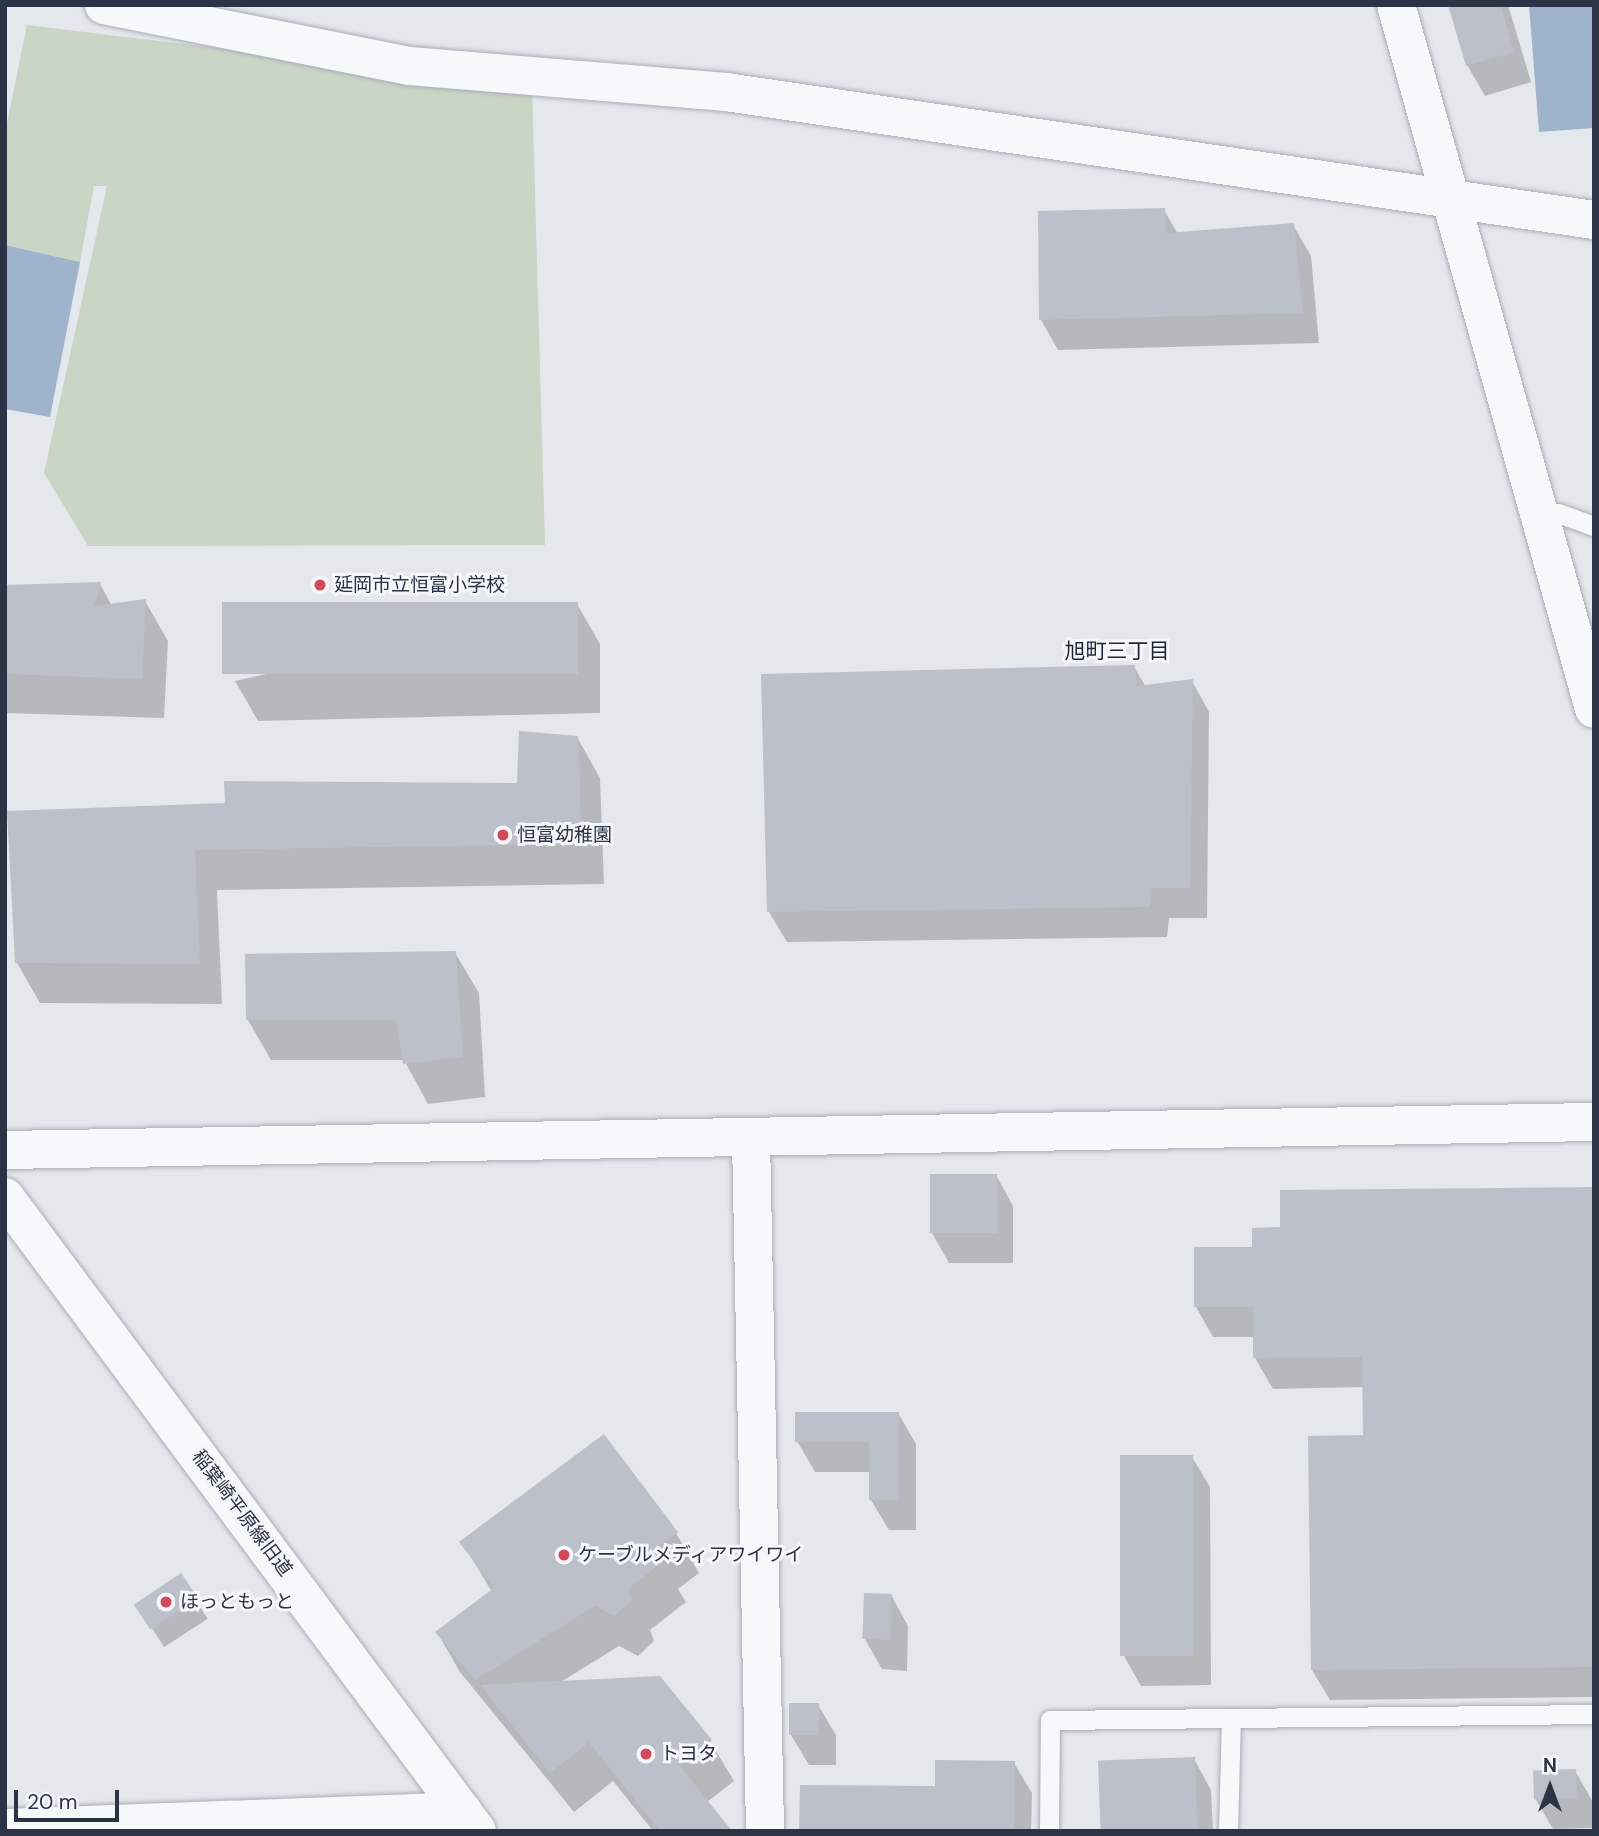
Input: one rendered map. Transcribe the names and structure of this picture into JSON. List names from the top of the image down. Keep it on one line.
{"streets":{"street":["稲葉崎平原線旧道"]},"districts":["旭町三丁目"],"places":["延岡市立恒富小学校","恒富幼稚園","ケーブルメディアワイワイ","ほっともっと","トヨタ"],"scale_bar":"20 m","north":"top"}
